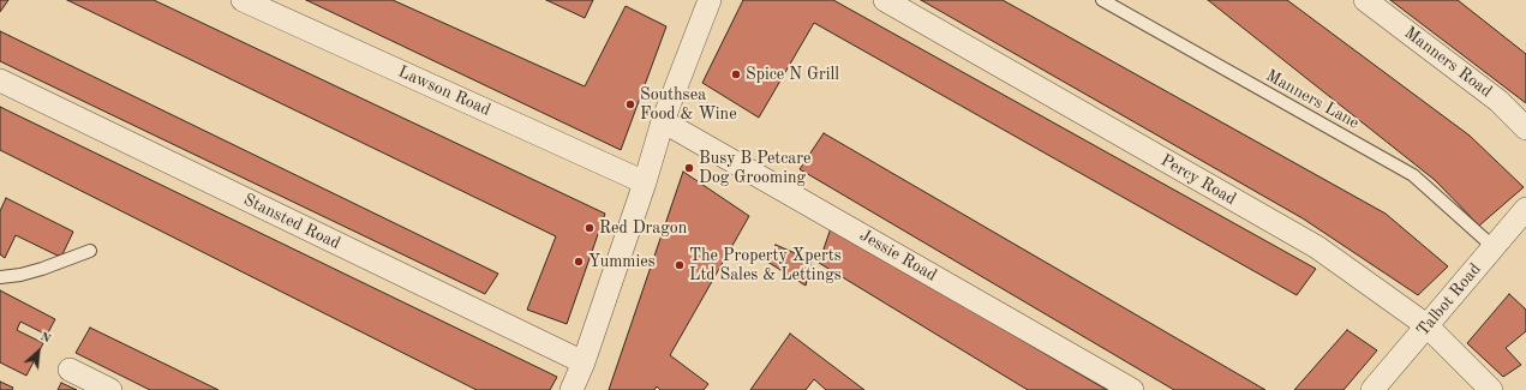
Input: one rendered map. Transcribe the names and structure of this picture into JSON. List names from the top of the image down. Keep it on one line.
{"streets":{"street":["Manners Road","Lawson Road","Percy Road","Stansted Road","Jessie Road","Talbot Road"],"lane":["Manners Lane"]},"crossings":[["Manners Lane","Talbot Road"],["Percy Road","Talbot Road"]],"places":["Spice N Grill","Southsea Food & Wine","Busy B Petcare Dog Grooming","Red Dragon","Yummies","The Property Xperts Ltd Sales & Lettings"],"north":"top right"}
